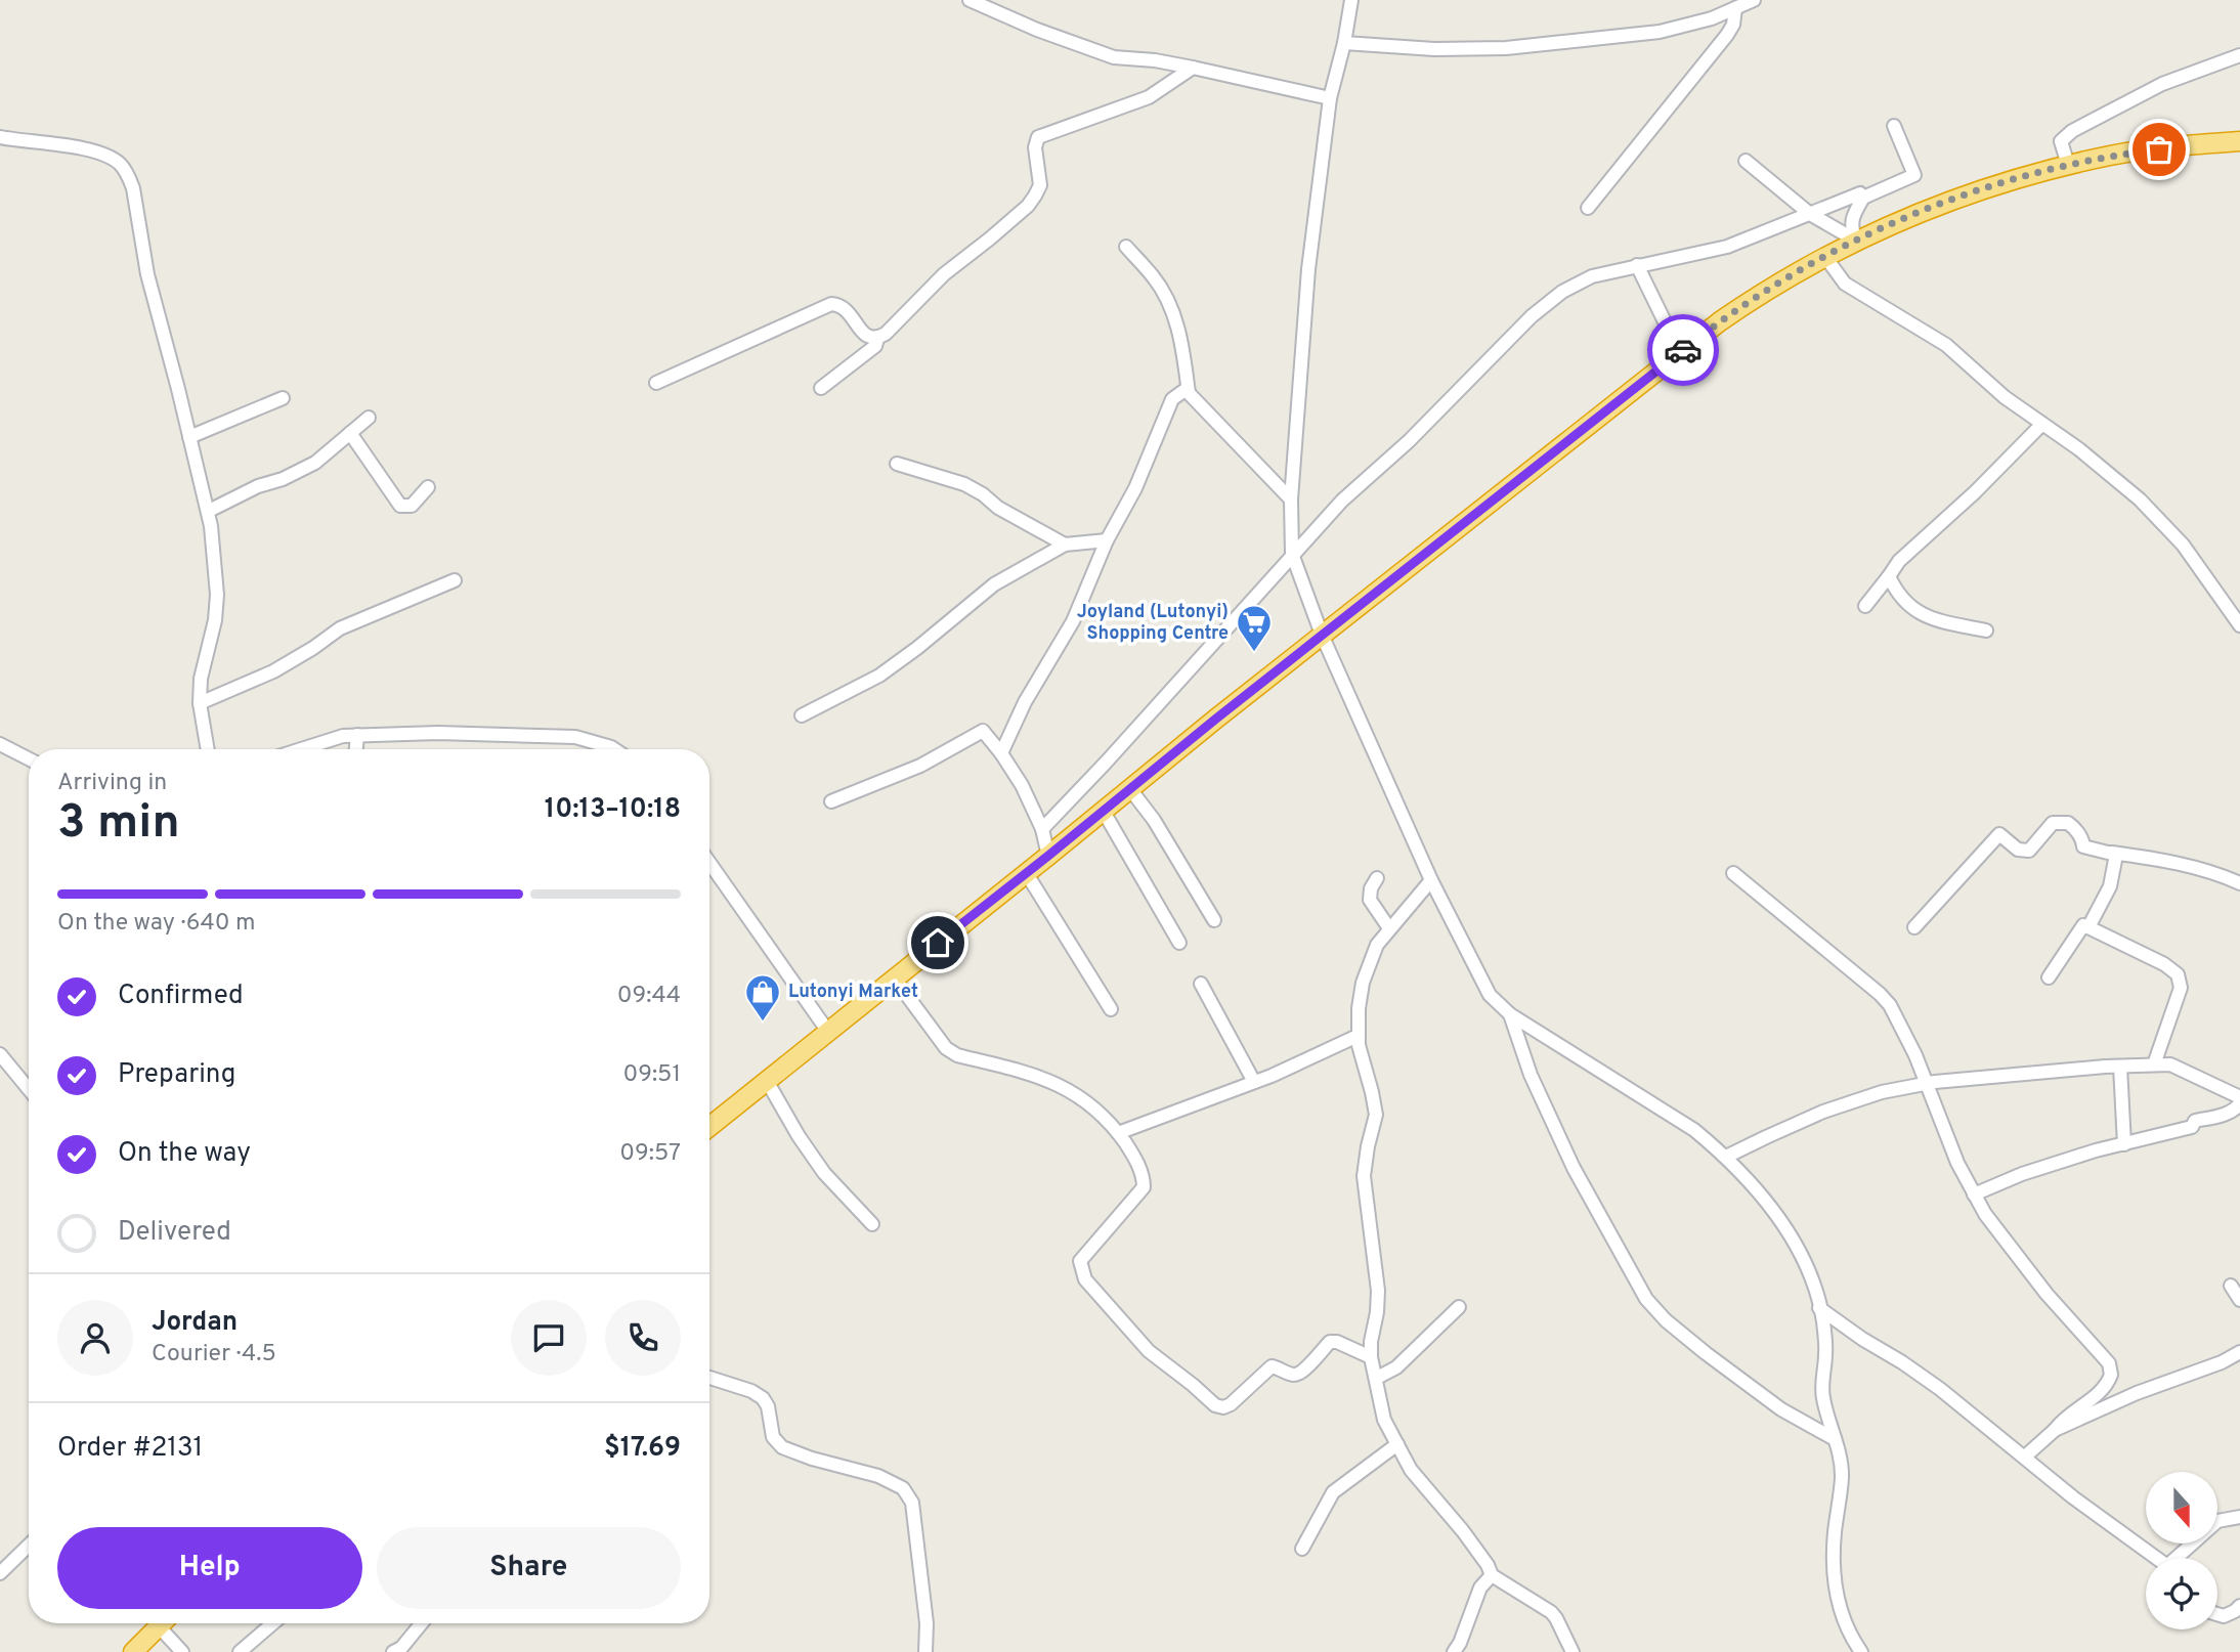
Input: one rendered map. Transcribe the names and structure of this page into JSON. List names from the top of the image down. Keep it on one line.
{"places":{"supermarket":["Joyland (Lutonyi) Shopping Centre"],"shop":["Lutonyi Market"]},"north":"bottom","page":{"heading":["3 min","Arriving in","10:13–10:18"],"panel":["Jordan","Courier · 4.5","Order #2131","$17.69"],"bar":"On the way · 640 m","list":[["Confirmed","09:44"],["Preparing","09:51"],["On the way","09:57"],"Delivered"],"buttons":["Help","Share"]}}
